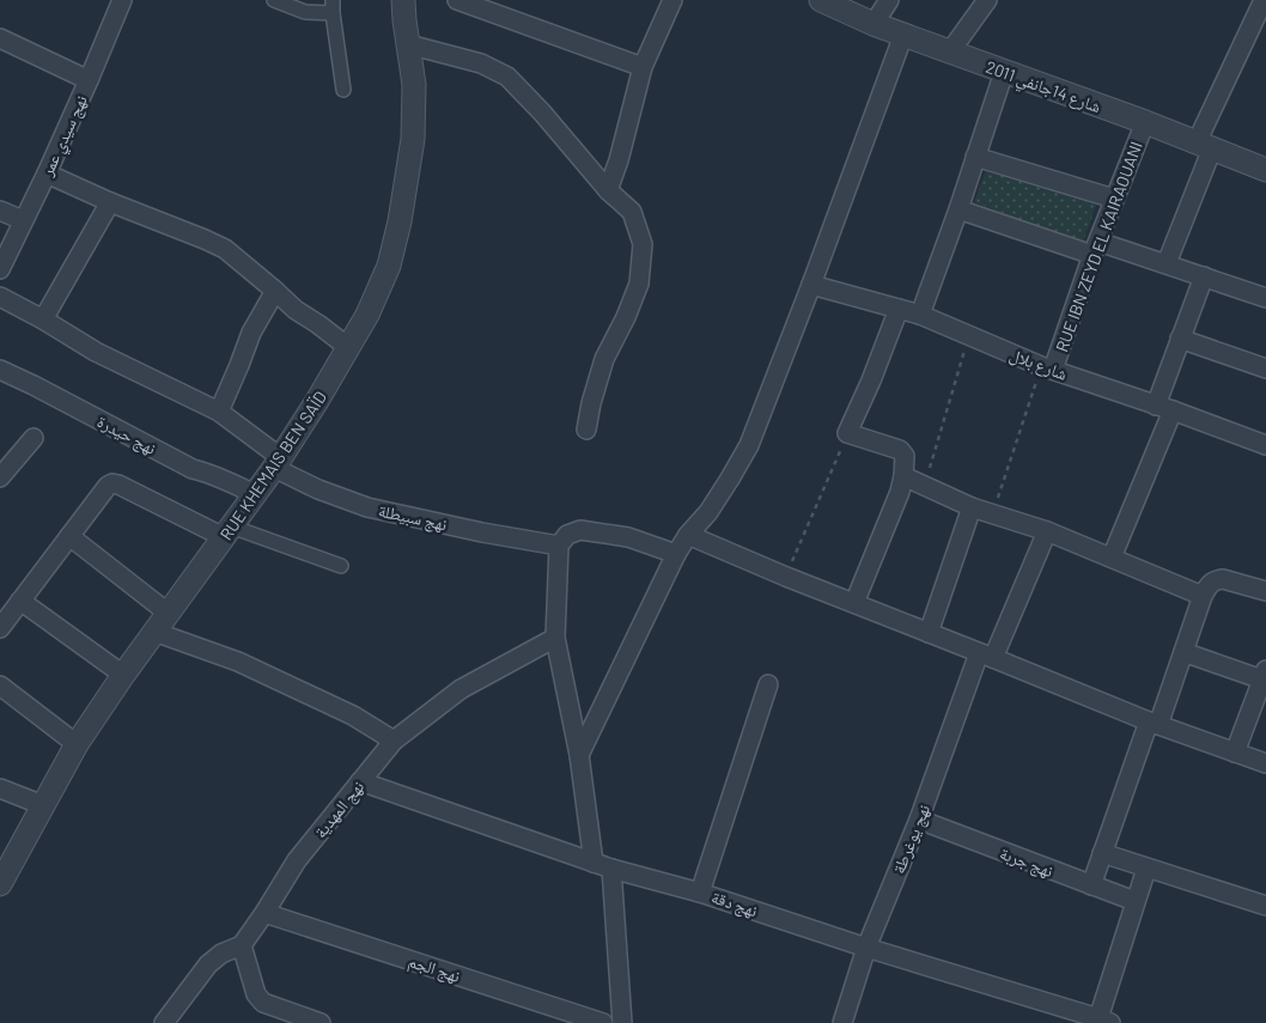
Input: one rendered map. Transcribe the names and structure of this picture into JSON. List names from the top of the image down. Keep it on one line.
{"streets":{"street":["شارع 14جانفي 2011","نهج سيدي عمر","RUE IBN ZEYD EL KAIRAOUANI","شارع بلال","نهج حيدرة","RUE KHEMAIS BEN SAÏD","نهج سبيطلة","نهج المهدية","نهج يوغرطة","نهج جربة","نهج دقة","نهج الجم"]},"crossings":[["شارع 14جانفي 2011","RUE IBN ZEYD EL KAIRAOUANI"],["RUE IBN ZEYD EL KAIRAOUANI","شارع بلال"],["نهج حيدرة","RUE KHEMAIS BEN SAÏD"],["RUE KHEMAIS BEN SAÏD","نهج سبيطلة"],["نهج المهدية","نهج دقة"],["نهج المهدية","نهج الجم"],["نهج يوغرطة","نهج جربة"],["نهج يوغرطة","نهج دقة"]]}
